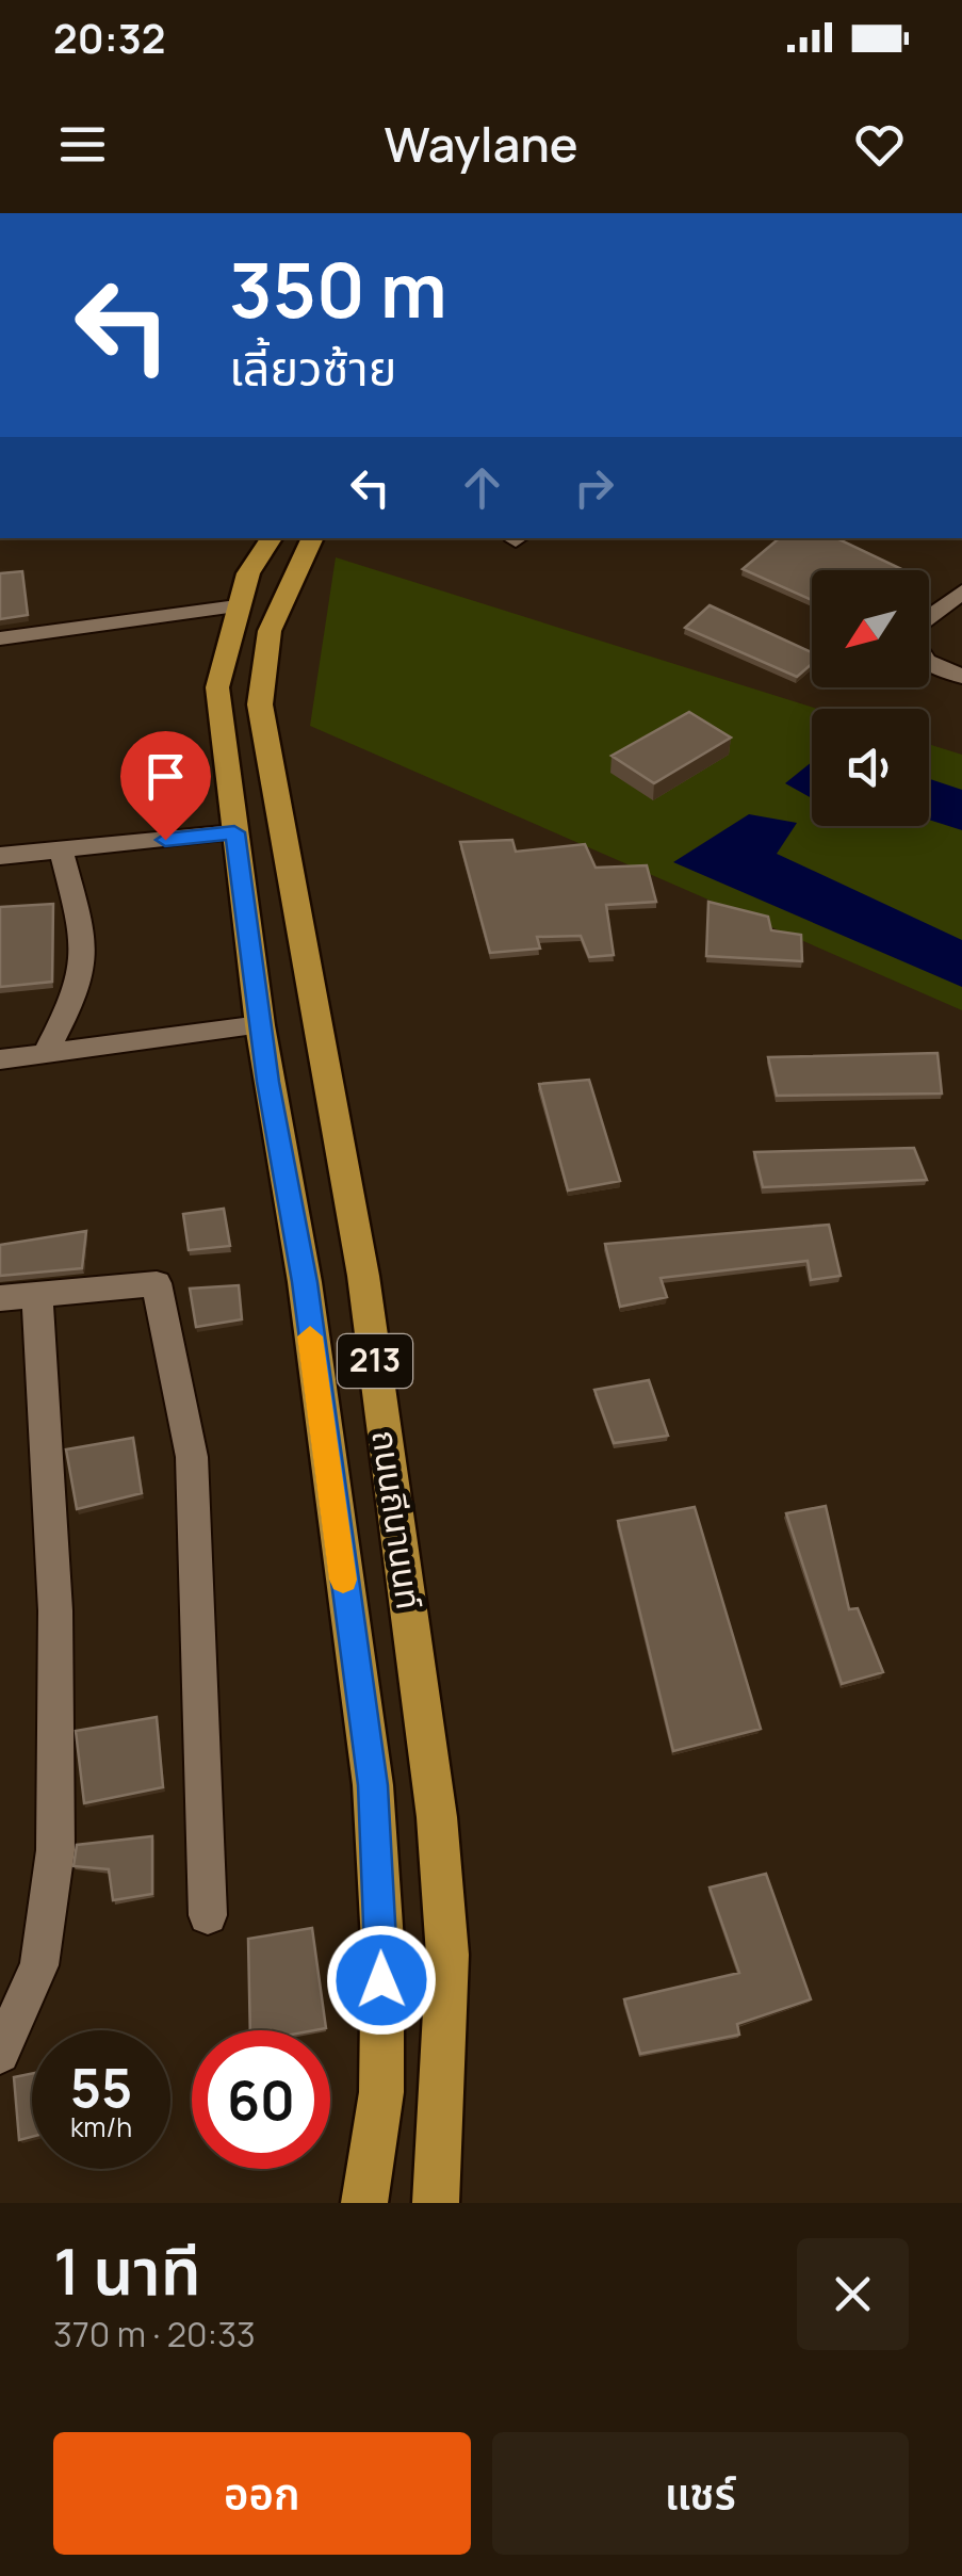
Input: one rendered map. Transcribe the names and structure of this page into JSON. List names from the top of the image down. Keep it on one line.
{"streets":{"main road":["213","ถนนถีนานนท์"]},"north":"bottom left","page":{"status":"20:32","header":"Waylane","turn":["350 m","เลี้ยวซ้าย"],"speed":"55 km/h","limit":"60","heading":["1 นาที","370 m · 20:33"],"buttons":["ออก","แชร์"]}}
